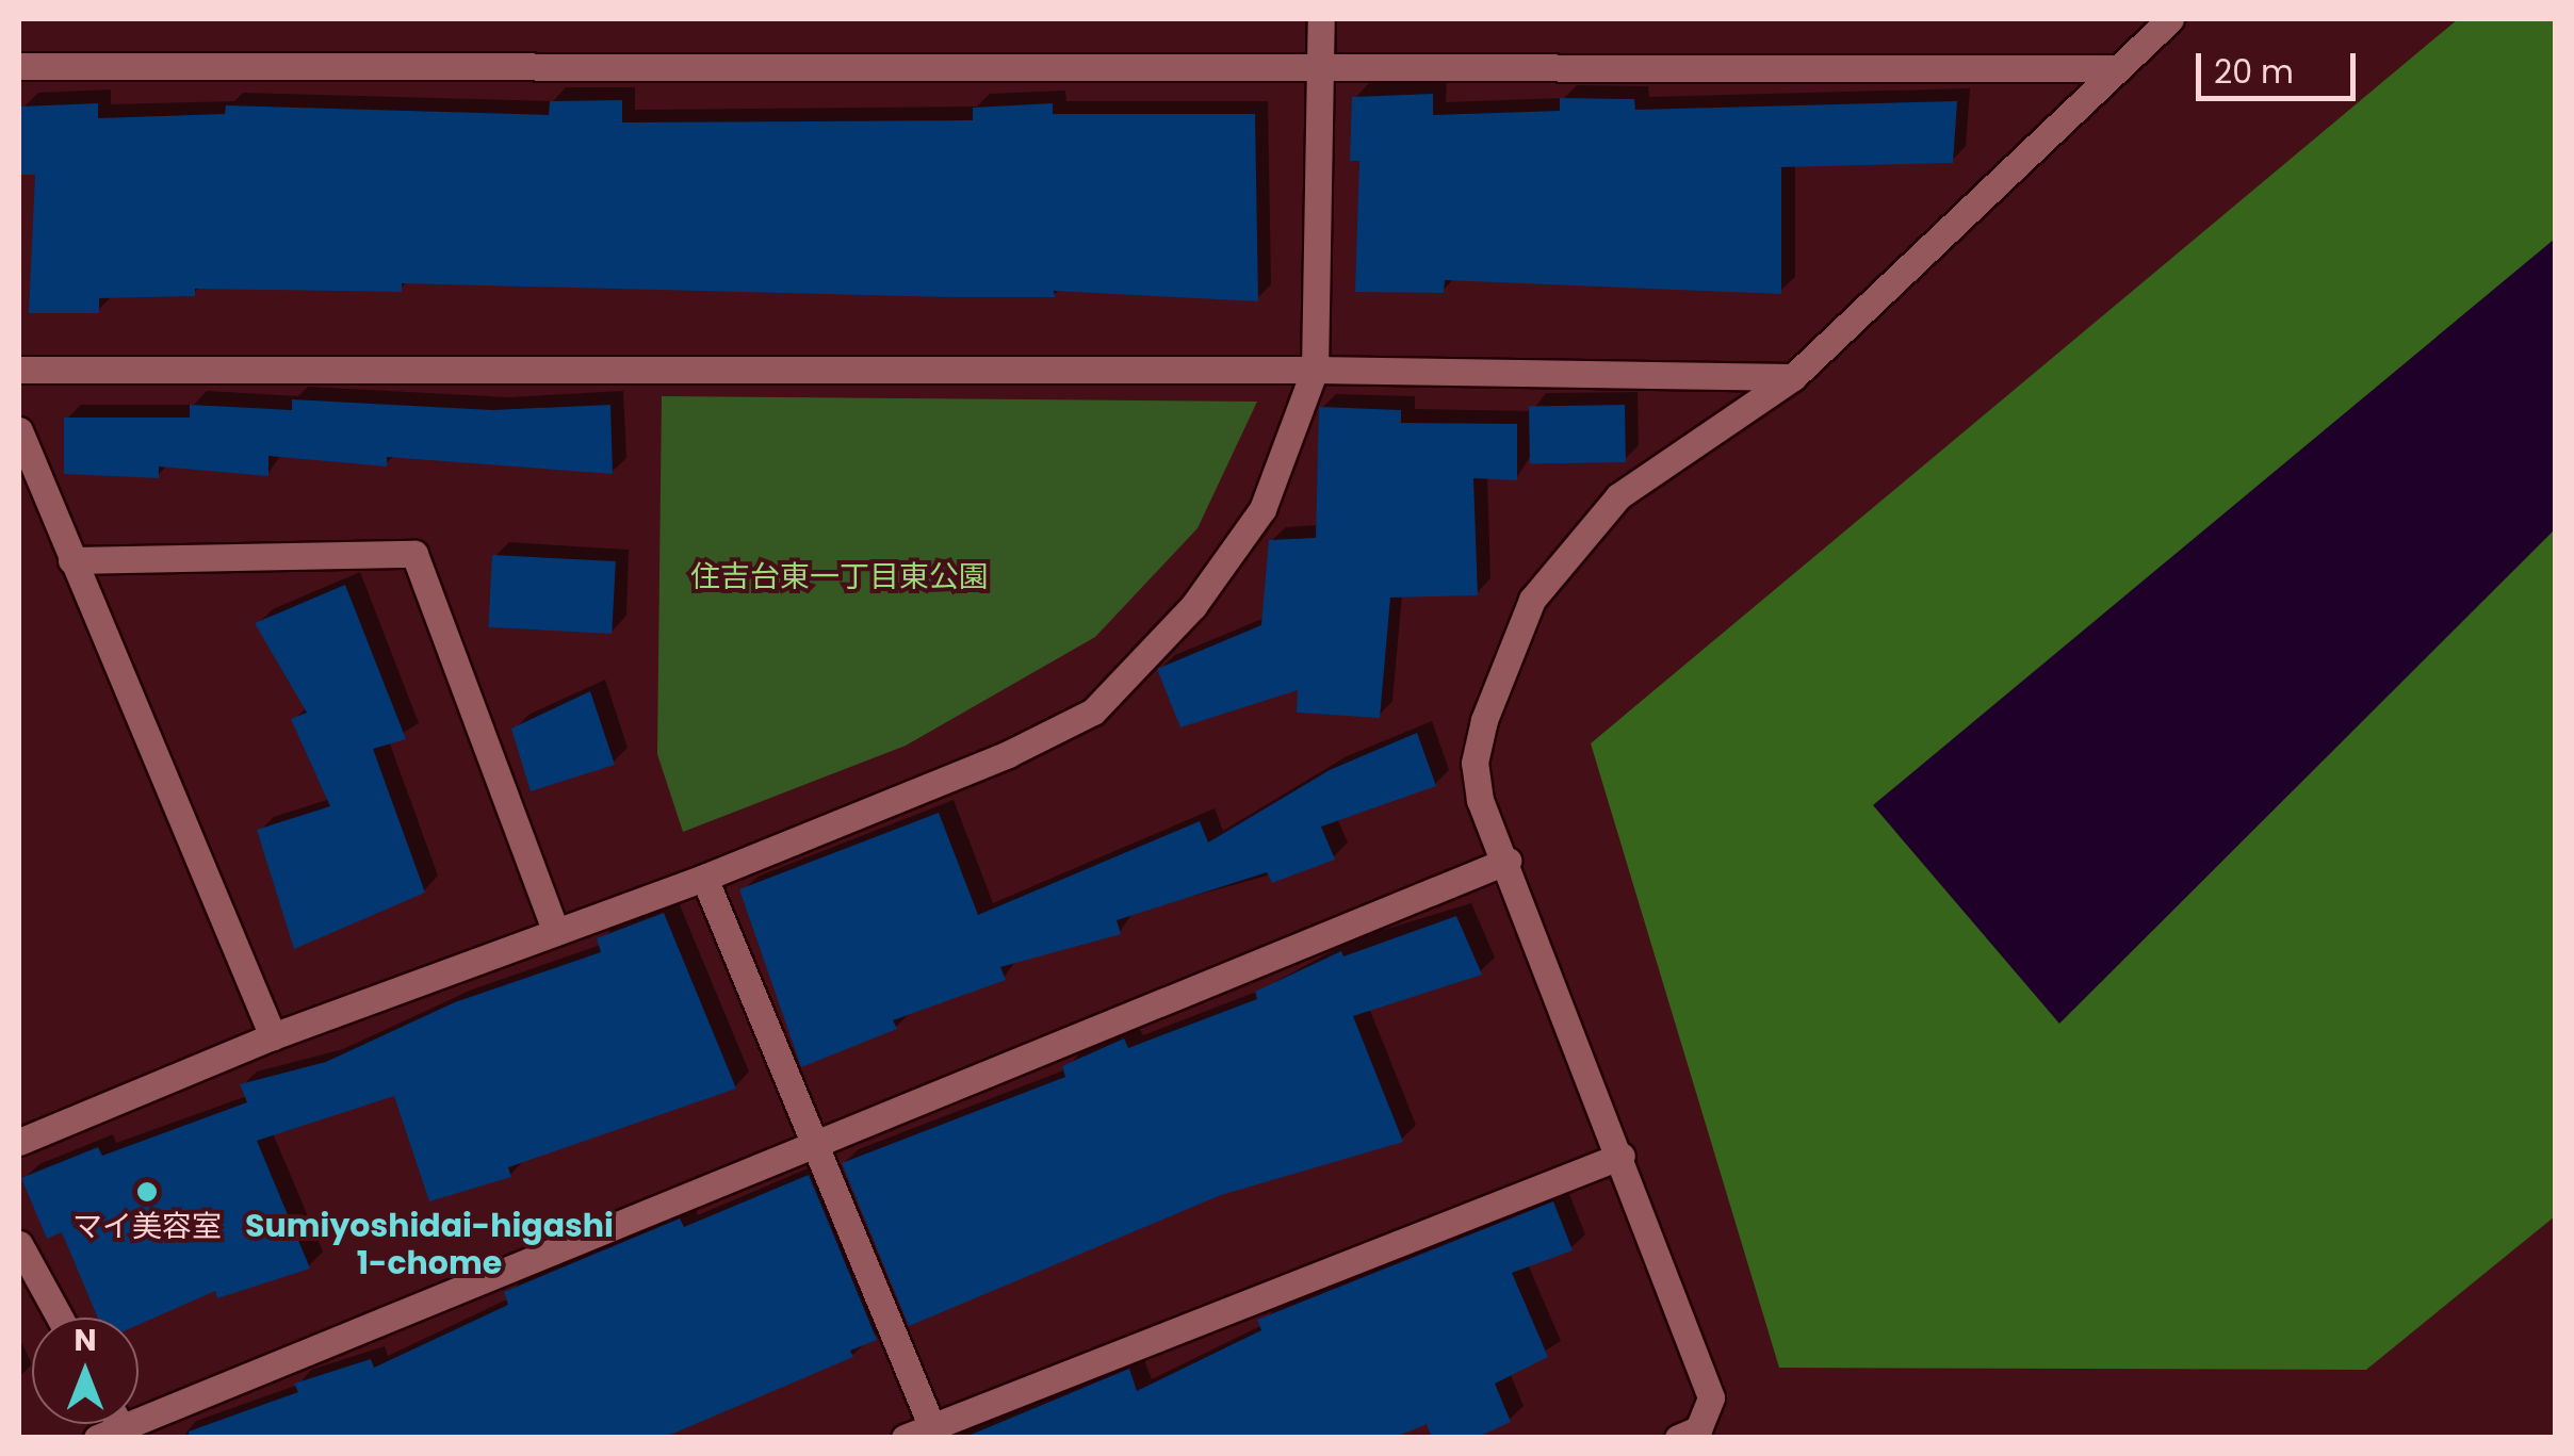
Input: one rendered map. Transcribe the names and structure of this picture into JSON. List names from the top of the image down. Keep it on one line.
{"districts":["Sumiyoshidai-higashi 1-chome"],"parks":["住吉台東一丁目東公園"],"places":["マイ美容室"],"scale_bar":"20 m","north":"top"}
